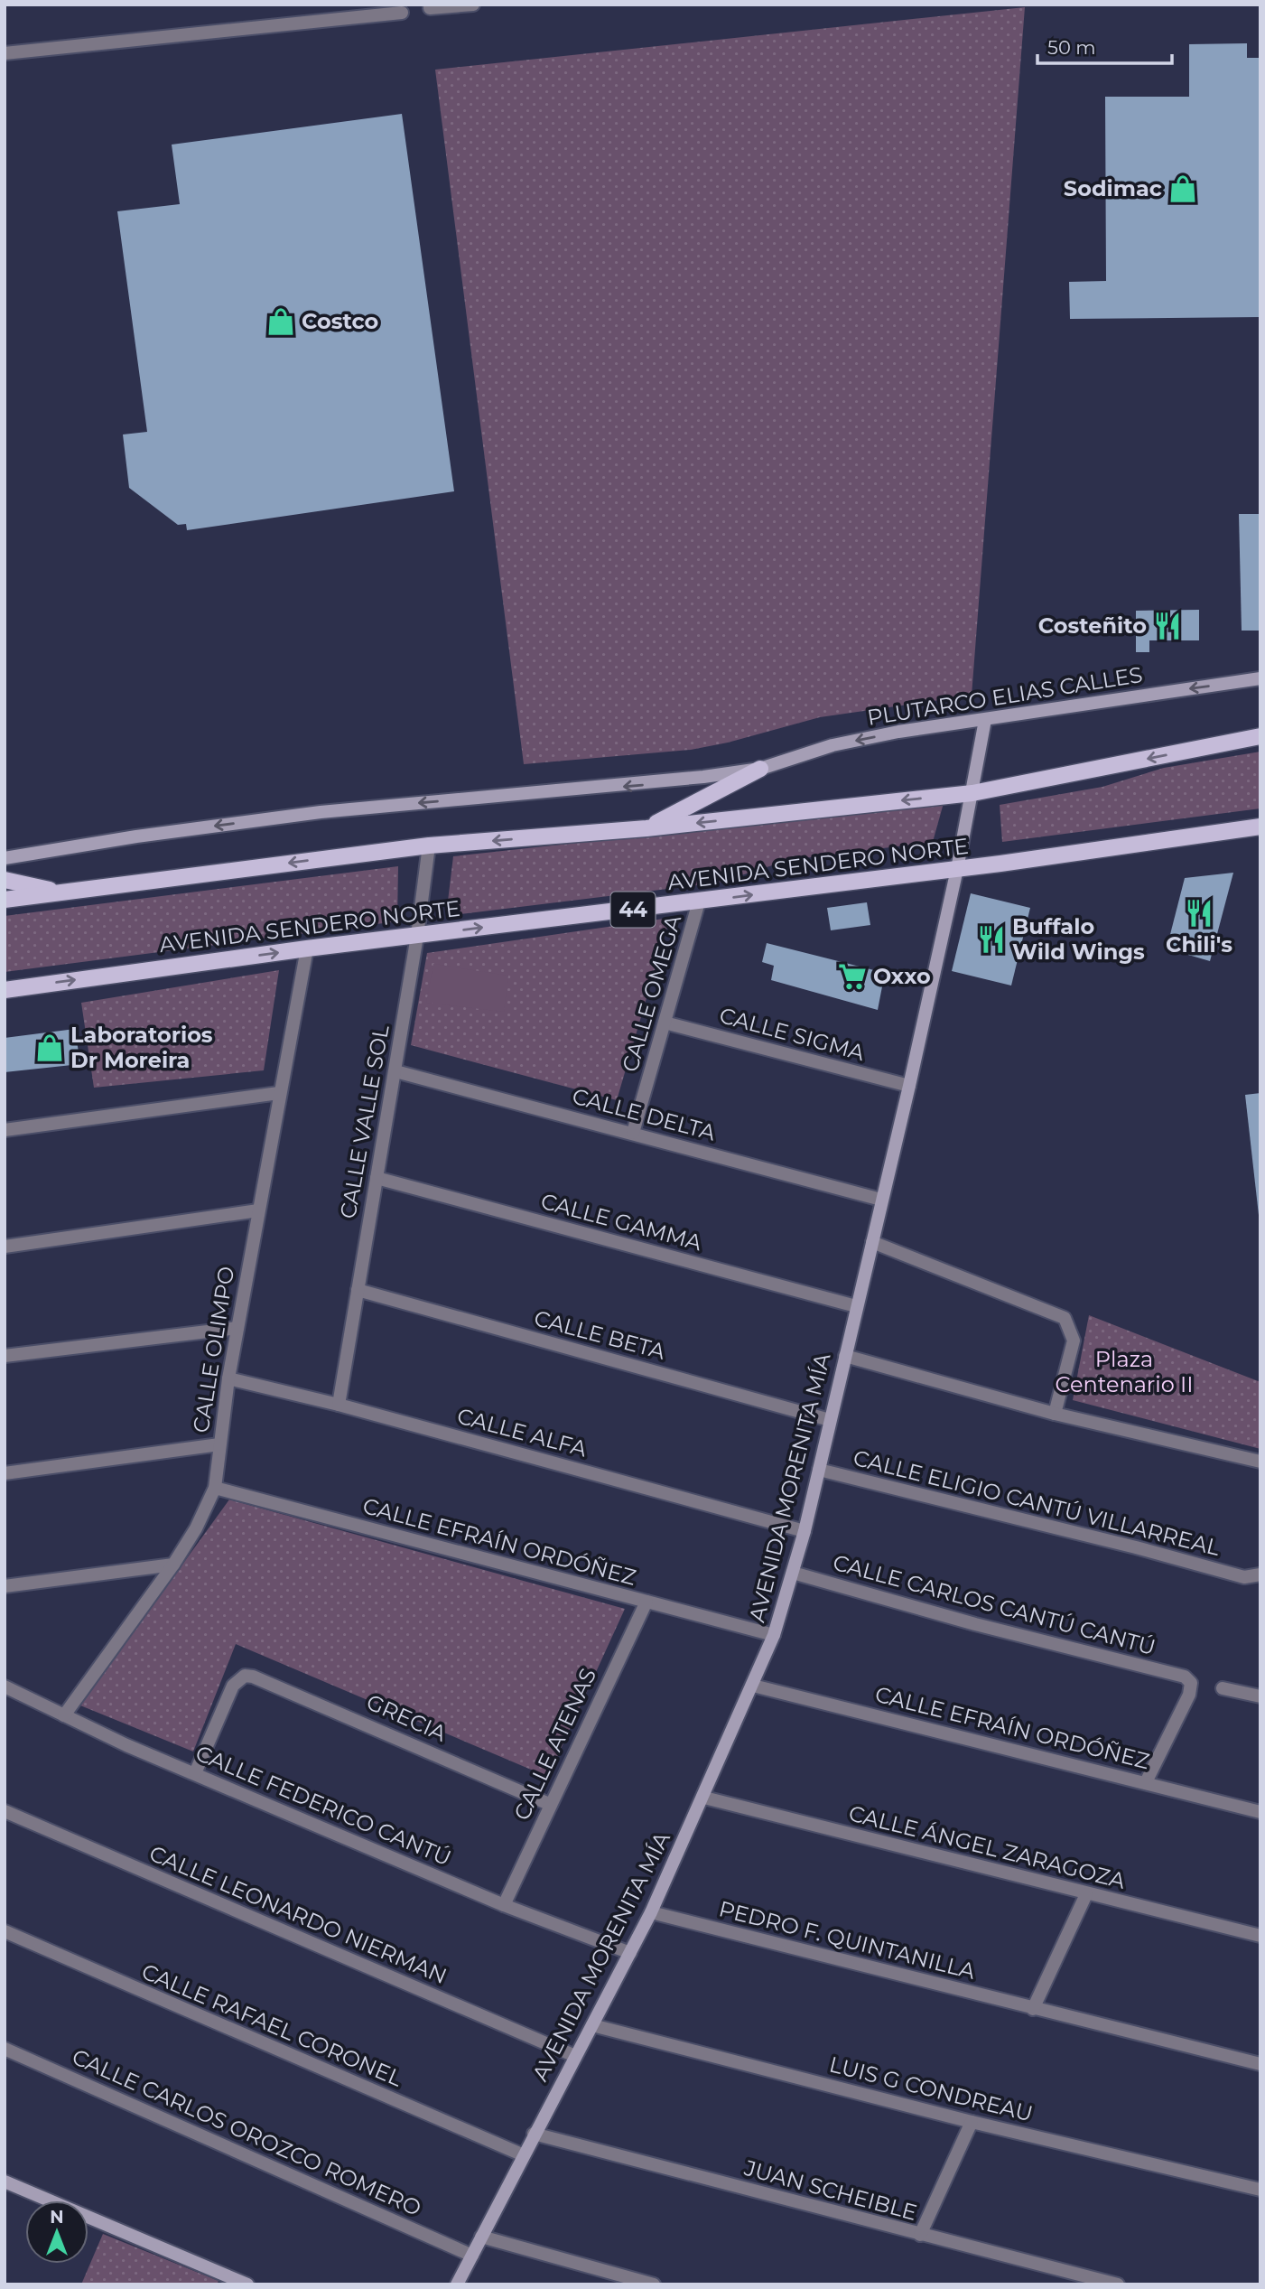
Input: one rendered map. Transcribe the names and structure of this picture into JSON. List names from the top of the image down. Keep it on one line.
{"streets":{"main road":["AVENIDA SENDERO NORTE","44"],"street":["PLUTARCO ELIAS CALLES","CALLE OMEGA","CALLE SIGMA","CALLE DELTA","CALLE VALLE SOL","CALLE GAMMA","CALLE BETA","CALLE OLIMPO","CALLE ALFA","AVENIDA MORENITA MÍA","CALLE ELIGIO CANTÚ VILLARREAL","CALLE EFRAÍN ORDÓÑEZ","CALLE CARLOS CANTÚ CANTÚ","GRECIA","CALLE ATENAS","CALLE FEDERICO CANTÚ","CALLE ÁNGEL ZARAGOZA","CALLE LEONARDO NIERMAN","PEDRO F. QUINTANILLA","CALLE RAFAEL CORONEL","LUIS G CONDREAU","CALLE CARLOS OROZCO ROMERO","JUAN SCHEIBLE"]},"crossings":[["PLUTARCO ELIAS CALLES","AVENIDA MORENITA MÍA"],["AVENIDA SENDERO NORTE","CALLE OMEGA"],["AVENIDA SENDERO NORTE","CALLE VALLE SOL"],["AVENIDA SENDERO NORTE","CALLE OLIMPO"],["AVENIDA SENDERO NORTE","AVENIDA MORENITA MÍA"],["CALLE OMEGA","CALLE SIGMA"],["CALLE OMEGA","CALLE DELTA"],["CALLE SIGMA","AVENIDA MORENITA MÍA"],["CALLE DELTA","CALLE VALLE SOL"],["CALLE DELTA","AVENIDA MORENITA MÍA"],["CALLE VALLE SOL","CALLE GAMMA"],["CALLE VALLE SOL","CALLE BETA"],["CALLE VALLE SOL","CALLE ALFA"],["CALLE GAMMA","AVENIDA MORENITA MÍA"],["CALLE BETA","AVENIDA MORENITA MÍA"],["CALLE OLIMPO","CALLE ALFA"],["CALLE OLIMPO","CALLE EFRAÍN ORDÓÑEZ"],["CALLE OLIMPO","CALLE FEDERICO CANTÚ"],["CALLE ALFA","AVENIDA MORENITA MÍA"],["AVENIDA MORENITA MÍA","CALLE ELIGIO CANTÚ VILLARREAL"],["AVENIDA MORENITA MÍA","CALLE EFRAÍN ORDÓÑEZ"],["AVENIDA MORENITA MÍA","CALLE CARLOS CANTÚ CANTÚ"],["AVENIDA MORENITA MÍA","CALLE FEDERICO CANTÚ"],["AVENIDA MORENITA MÍA","CALLE ÁNGEL ZARAGOZA"],["AVENIDA MORENITA MÍA","CALLE LEONARDO NIERMAN"],["AVENIDA MORENITA MÍA","PEDRO F. QUINTANILLA"],["AVENIDA MORENITA MÍA","CALLE RAFAEL CORONEL"],["AVENIDA MORENITA MÍA","LUIS G CONDREAU"],["AVENIDA MORENITA MÍA","CALLE CARLOS OROZCO ROMERO"],["AVENIDA MORENITA MÍA","JUAN SCHEIBLE"],["CALLE EFRAÍN ORDÓÑEZ","CALLE CARLOS CANTÚ CANTÚ"],["CALLE EFRAÍN ORDÓÑEZ","CALLE ATENAS"],["GRECIA","CALLE ATENAS"],["GRECIA","CALLE FEDERICO CANTÚ"],["CALLE ATENAS","CALLE FEDERICO CANTÚ"]],"one_way":["PLUTARCO ELIAS CALLES"],"parks":["Plaza Centenario II"],"places":{"shop":["Sodimac","Costco","Laboratorios Dr Moreira"],"restaurant":["Costeñito","Chili's","Buffalo Wild Wings"],"supermarket":["Oxxo"]},"scale_bar":"50 m","north":"top"}
